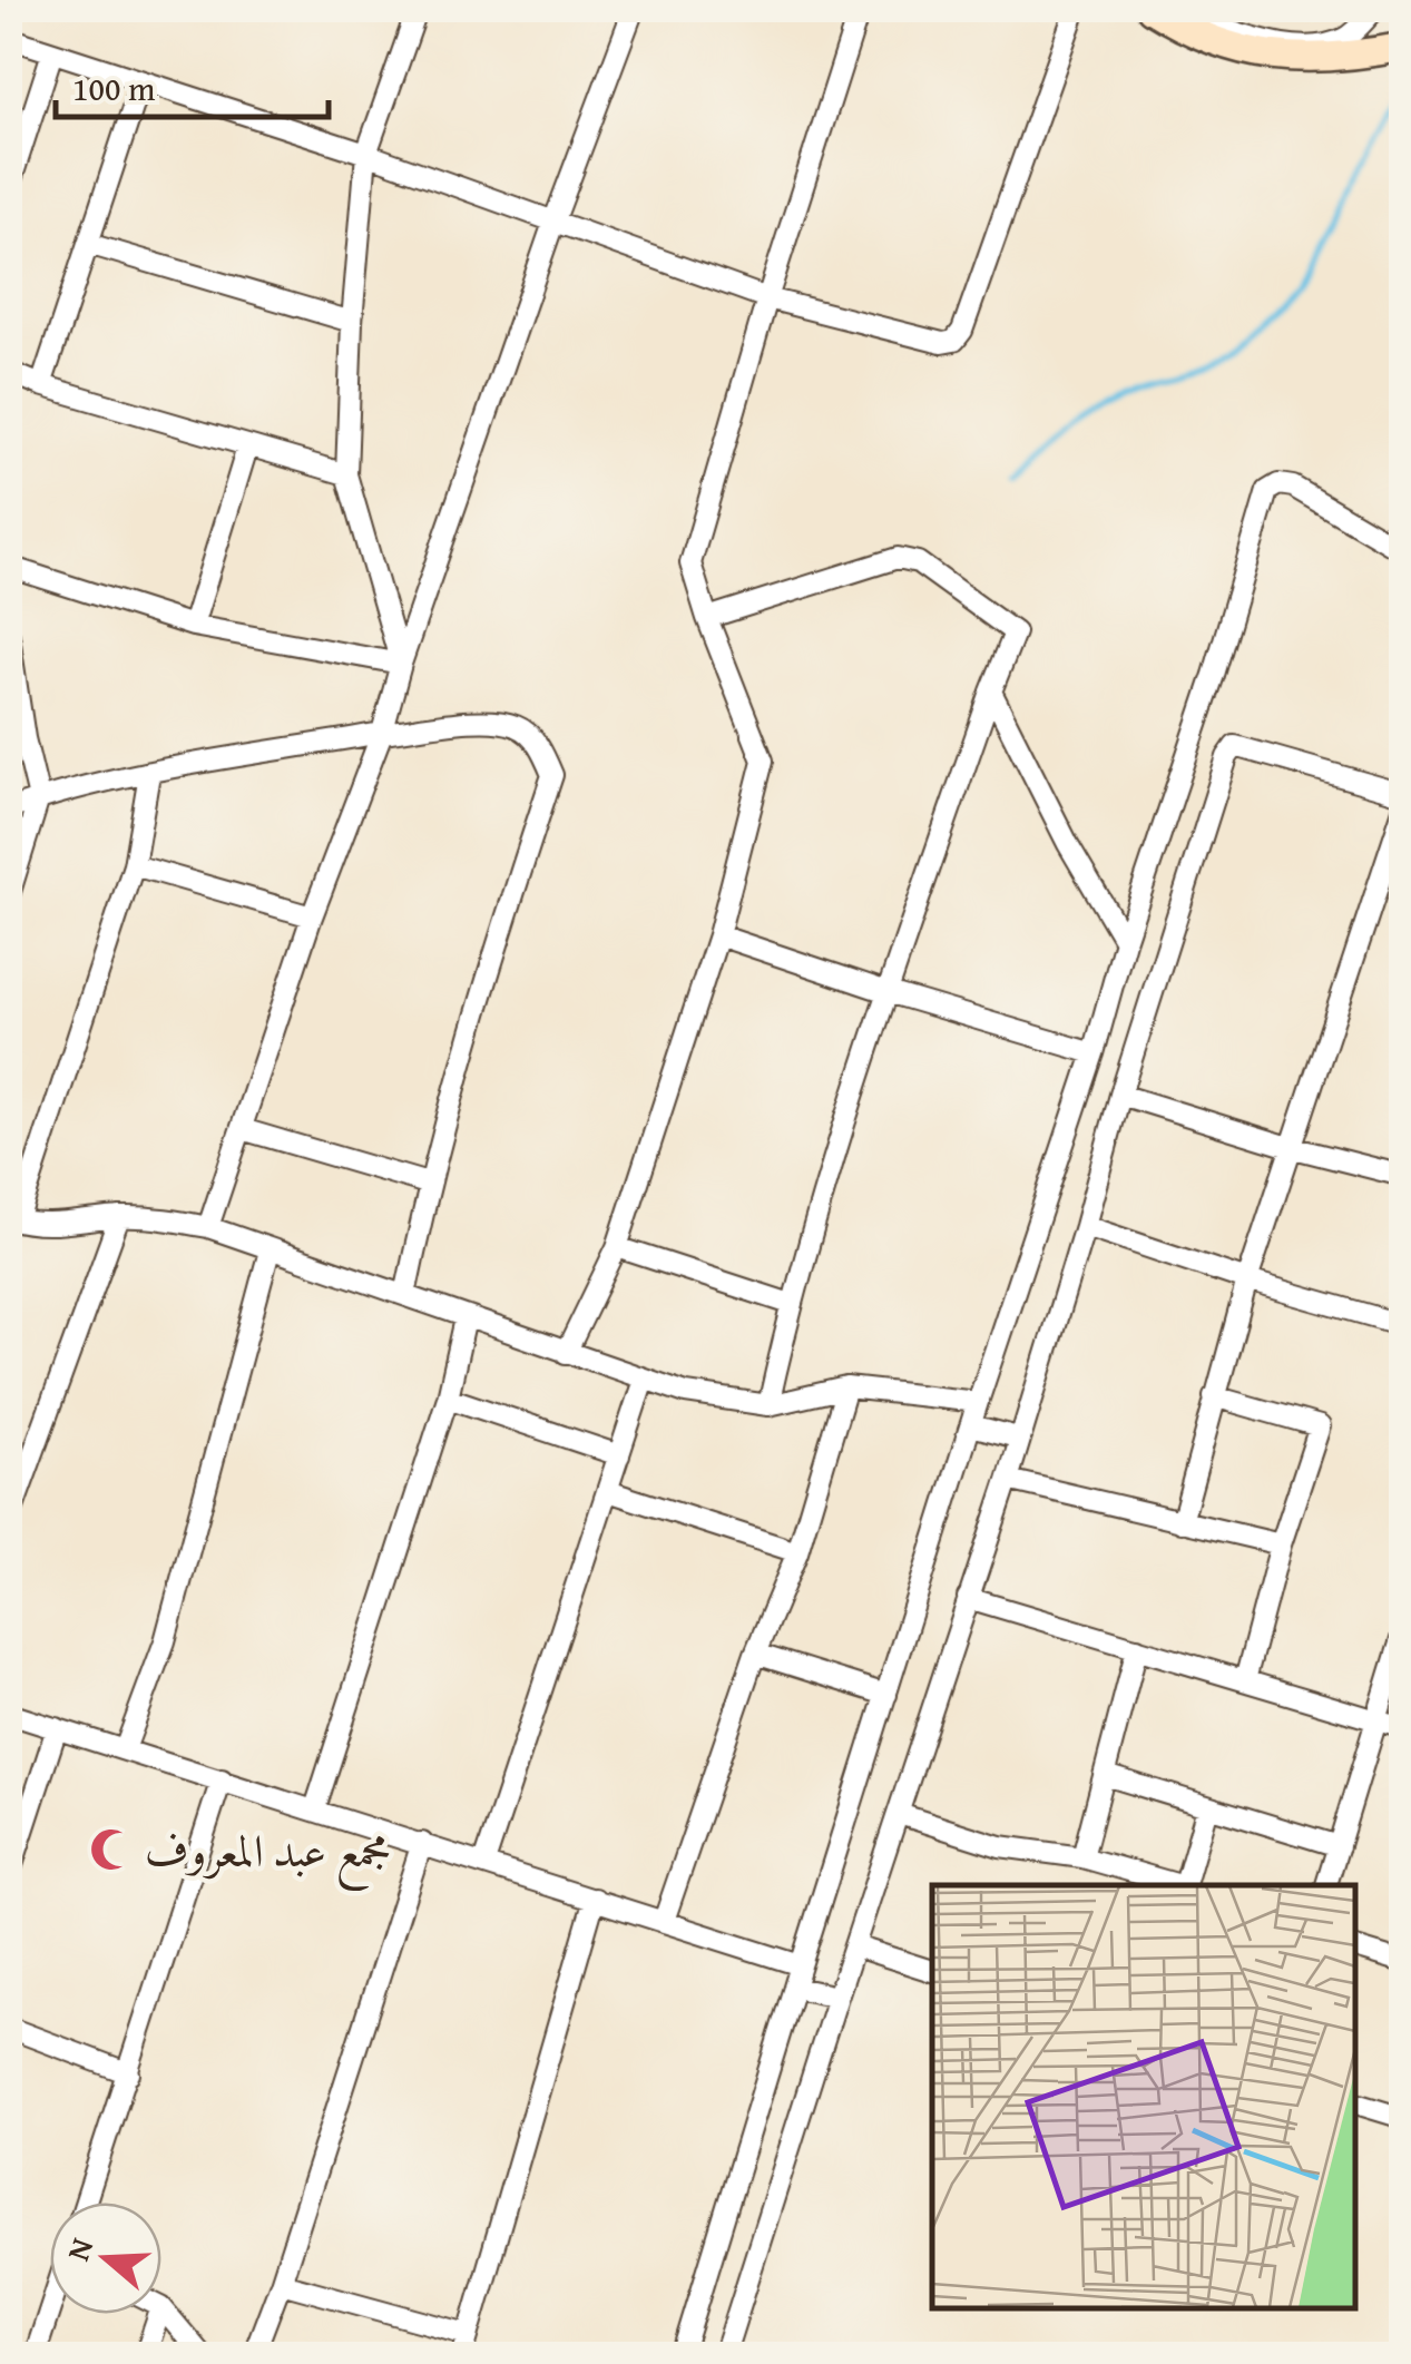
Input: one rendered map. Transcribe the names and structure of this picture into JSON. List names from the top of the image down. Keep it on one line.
{"places":{"mosque":["مجمع عبد المعروف"]},"scale_bar":"100 m","north":"left"}
